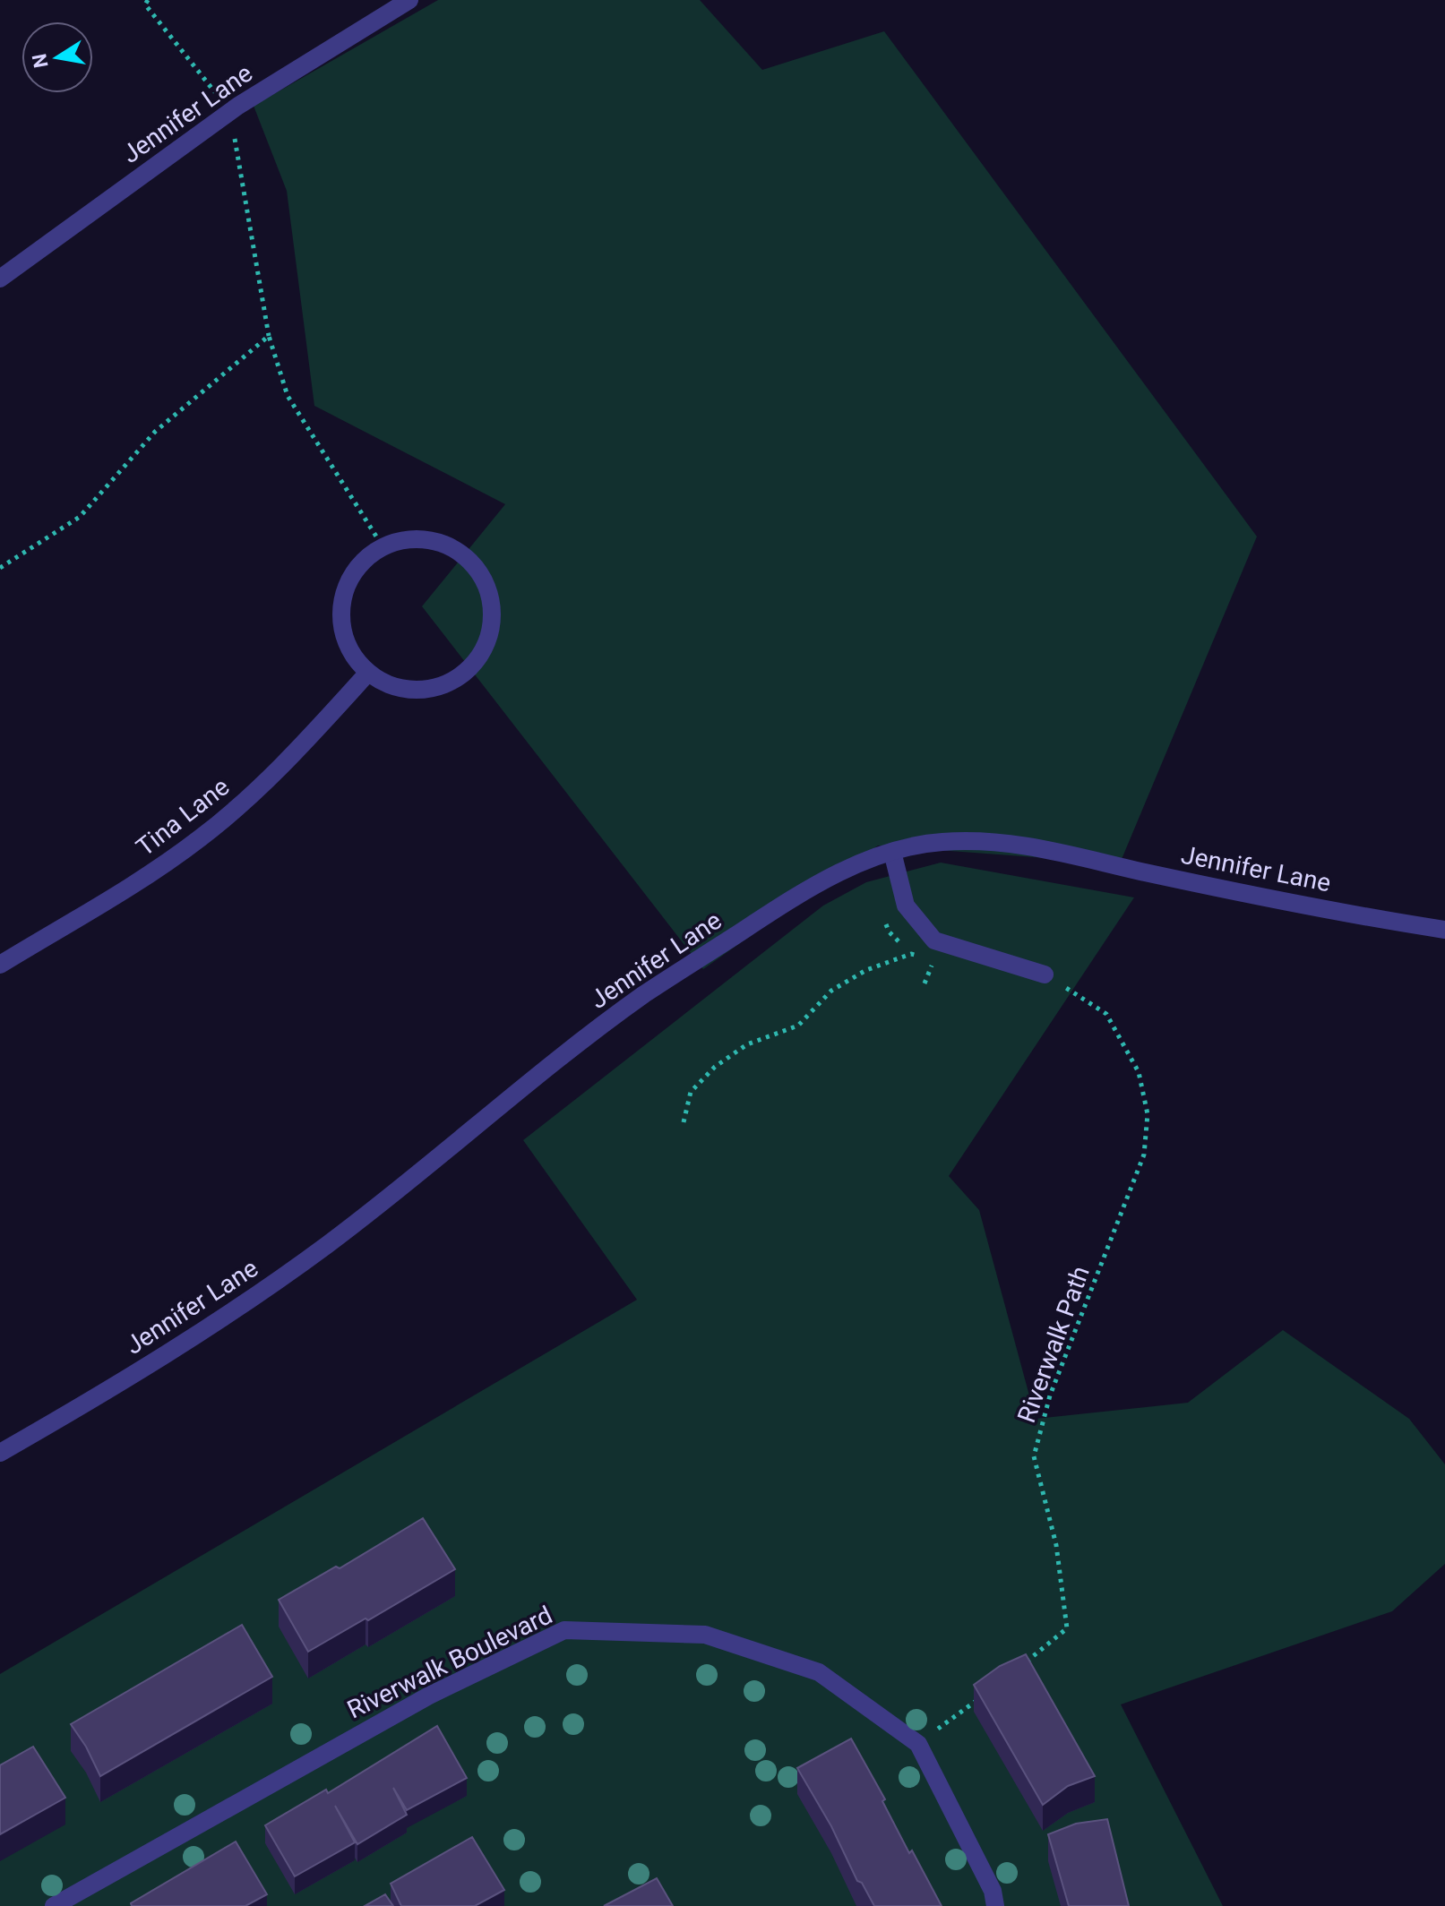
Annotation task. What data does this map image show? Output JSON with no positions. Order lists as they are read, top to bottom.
{
  "streets": {
    "street": ["Jennifer Lane", "Tina Lane", "Riverwalk Boulevard"],
    "path": ["Riverwalk Path"]
  },
  "north": "left"
}
